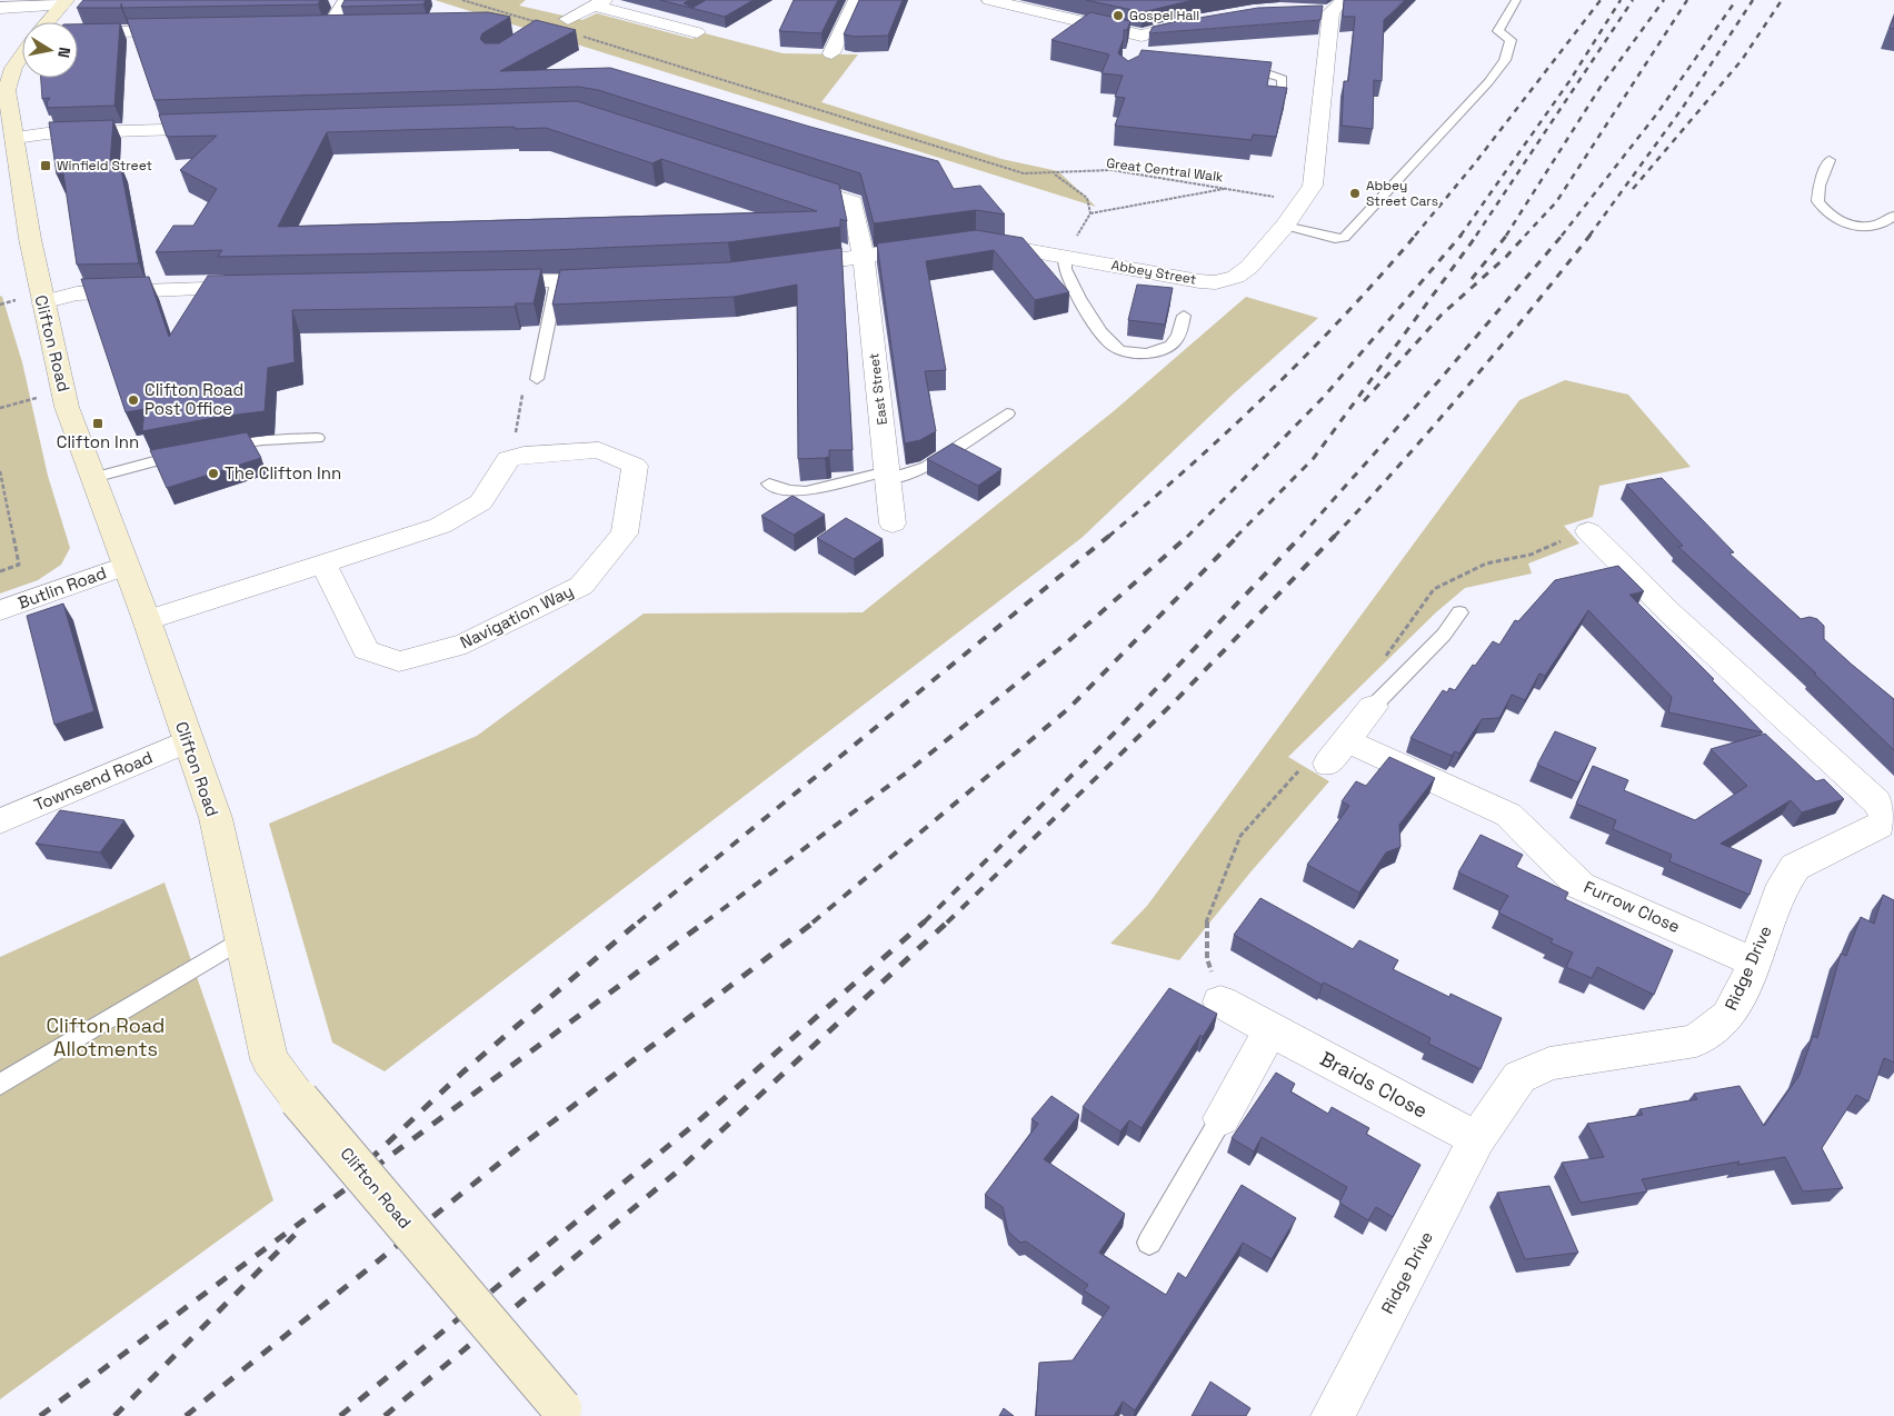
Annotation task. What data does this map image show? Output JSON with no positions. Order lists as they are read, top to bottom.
{
  "streets": {
    "street": [
      "Abbey Street",
      "Clifton Road",
      "East Street",
      "Butlin Road",
      "Navigation Way",
      "Townsend Road",
      "Furrow Close",
      "Ridge Drive",
      "Braids Close"
    ],
    "path": ["Great Central Walk"]
  },
  "crossings": [
    ["Great Central Walk", "Abbey Street"],
    ["Clifton Road", "Butlin Road"],
    ["Clifton Road", "Navigation Way"],
    ["Clifton Road", "Townsend Road"],
    ["Furrow Close", "Ridge Drive"],
    ["Ridge Drive", "Braids Close"]
  ],
  "parks": ["Clifton Road Allotments"],
  "places": {
    "other": [
      "Gospel Hall",
      "Abbey Street Cars",
      "Clifton Road Post Office",
      "The Clifton Inn"
    ],
    "transit": ["Winfield Street", "Clifton Inn"]
  },
  "north": "right"
}
